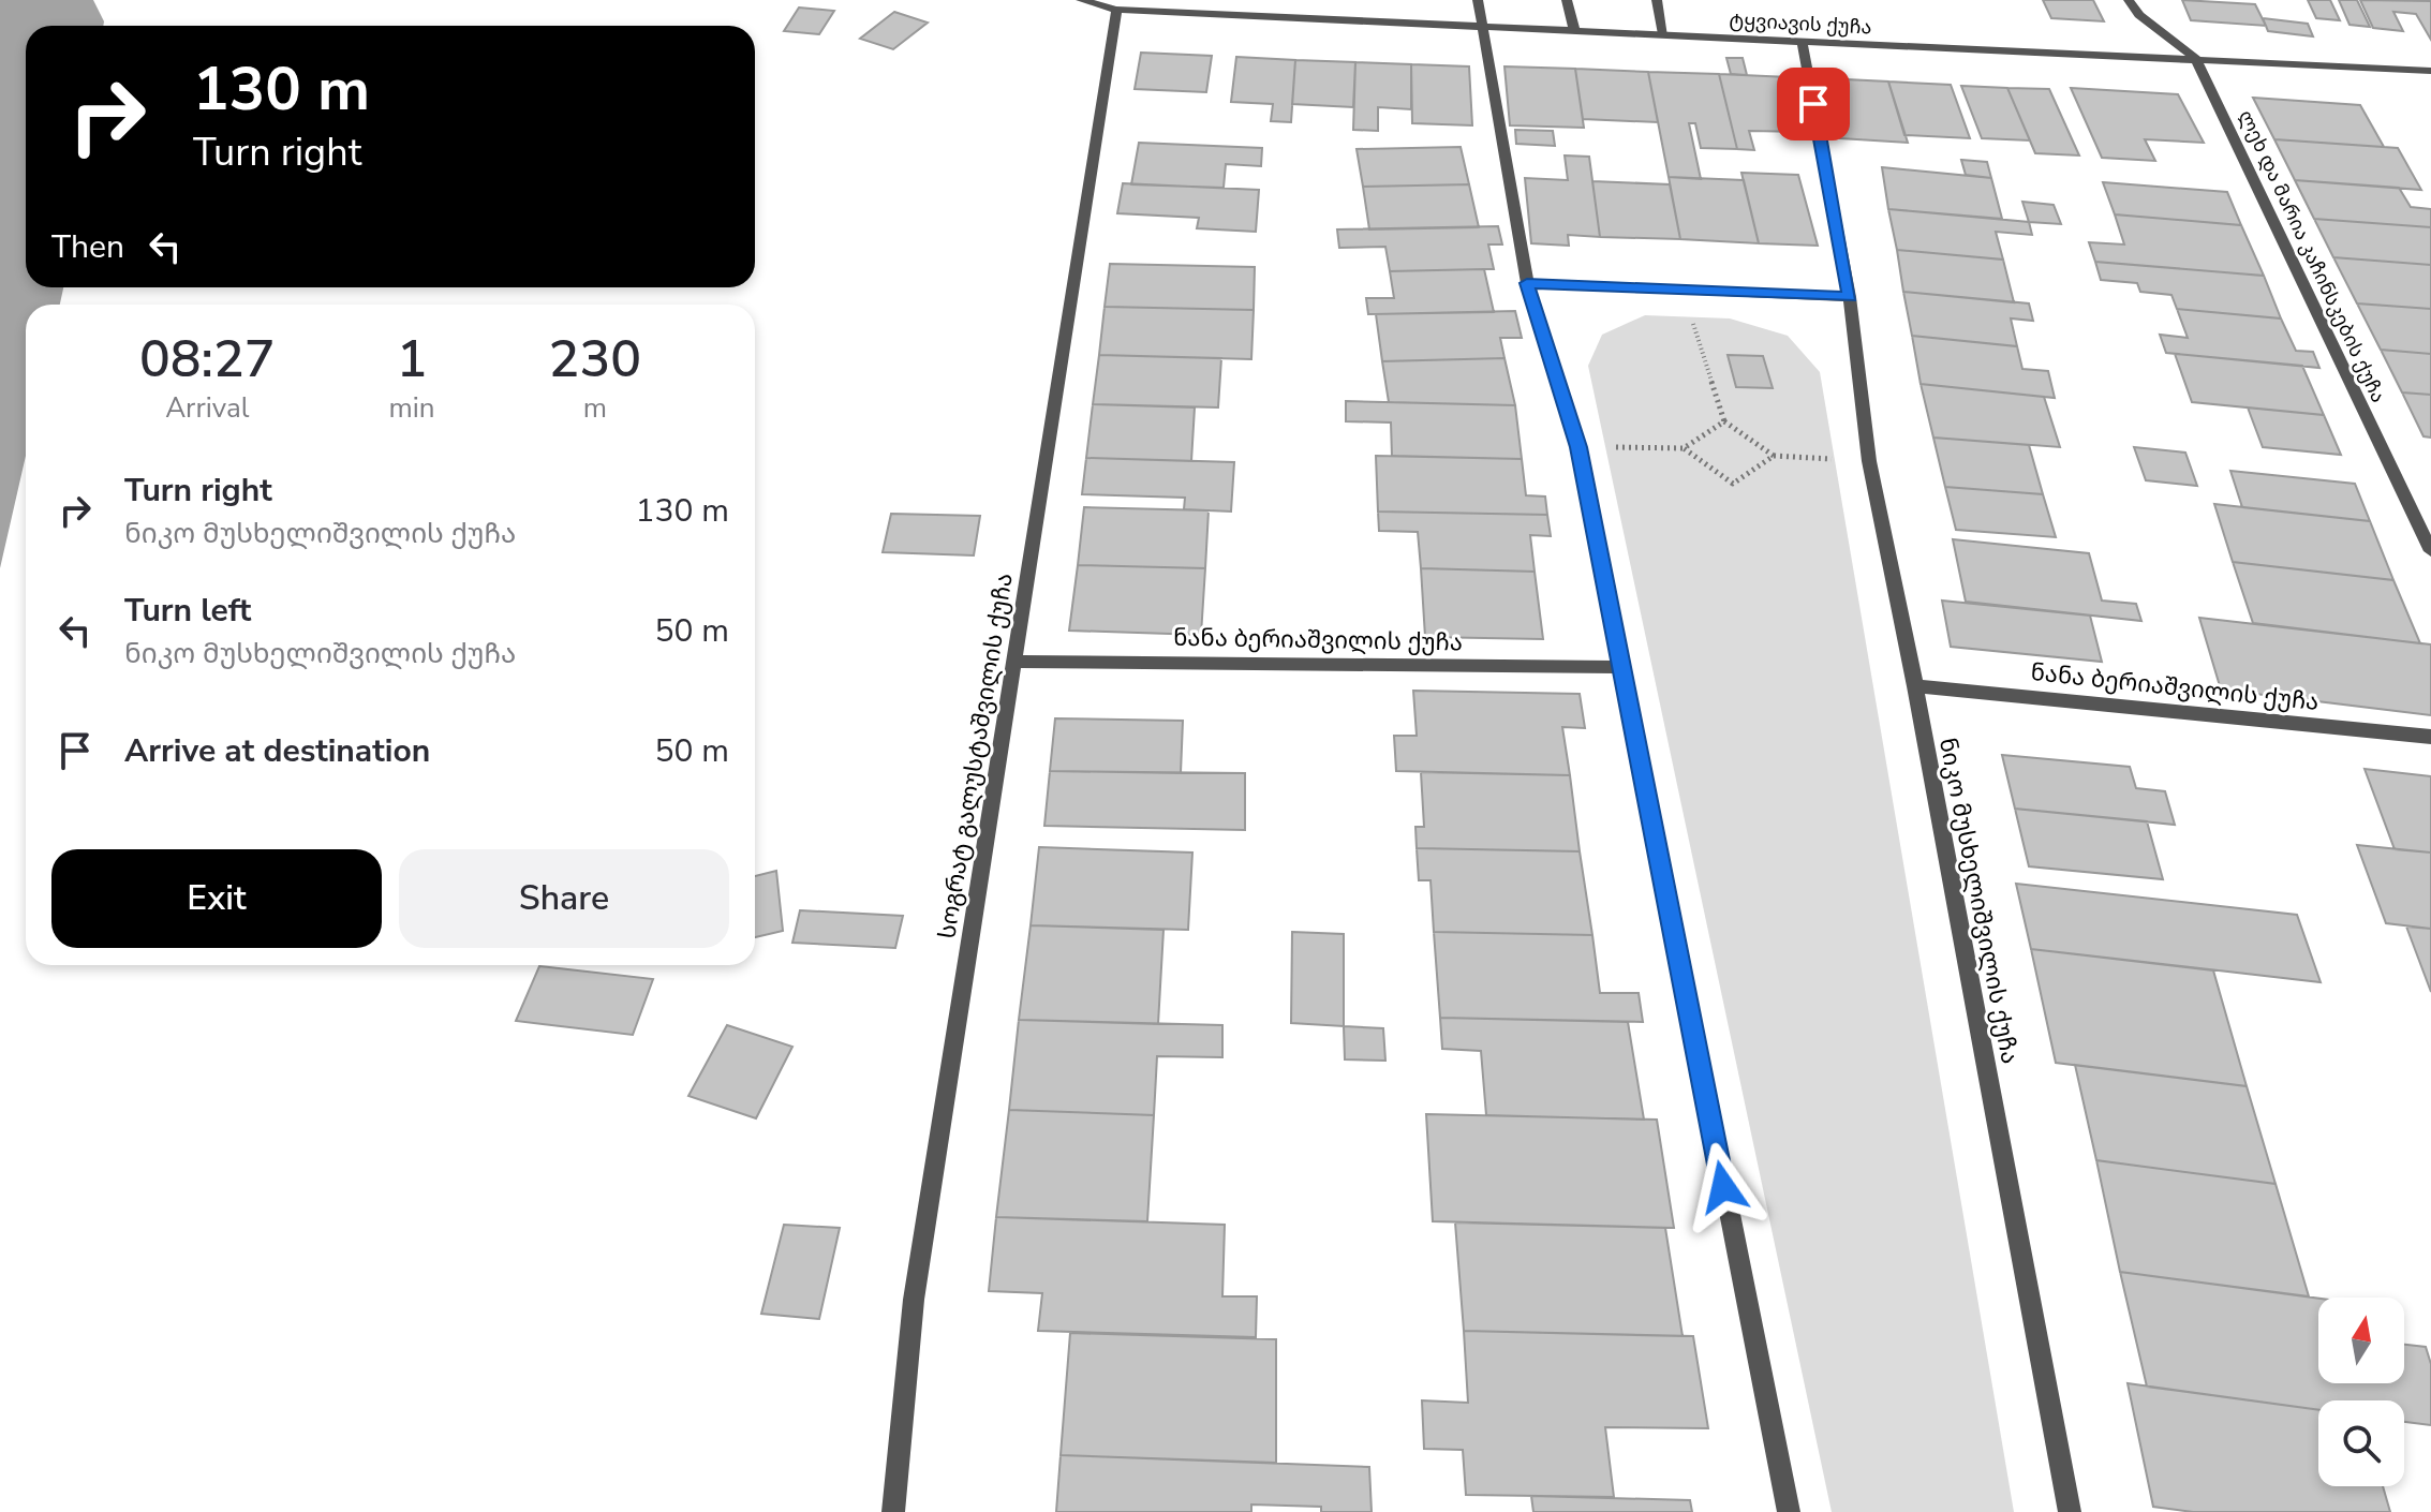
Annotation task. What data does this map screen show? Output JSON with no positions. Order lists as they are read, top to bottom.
{
  "streets": {
    "street": [
      "ტყვიავის ქუჩა",
      "ლეხ და მარია კაჩინსკების ქუჩა",
      "ნანა ბერიაშვილის ქუჩა",
      "სოგრატ გალუსტაშვილის ქუჩა",
      "ნიკო მუსხელიშვილის ქუჩა"
    ]
  },
  "crossings": [
    ["ტყვიავის ქუჩა", "ლეხ და მარია კაჩინსკების ქუჩა"],
    ["ტყვიავის ქუჩა", "სოგრატ გალუსტაშვილის ქუჩა"],
    ["ტყვიავის ქუჩა", "ნიკო მუსხელიშვილის ქუჩა"],
    ["ნანა ბერიაშვილის ქუჩა", "სოგრატ გალუსტაშვილის ქუჩა"],
    ["ნანა ბერიაშვილის ქუჩა", "ნიკო მუსხელიშვილის ქუჩა"]
  ],
  "north": "top",
  "page": {
    "turn": ["130 m", "Turn right"],
    "then": "Then",
    "eta": [
      "08:27",
      "Arrival",
      "1",
      "min",
      "230",
      "m"
    ],
    "list": [
      {
        "name": "Turn right",
        "note": "ნიკო მუსხელიშვილის ქუჩა",
        "value": "130 m"
      },
      {
        "name": "Turn left",
        "note": "ნიკო მუსხელიშვილის ქუჩა",
        "value": "50 m"
      },
      {
        "name": "Arrive at destination",
        "value": "50 m"
      }
    ],
    "buttons": ["Exit", "Share"]
  }
}
